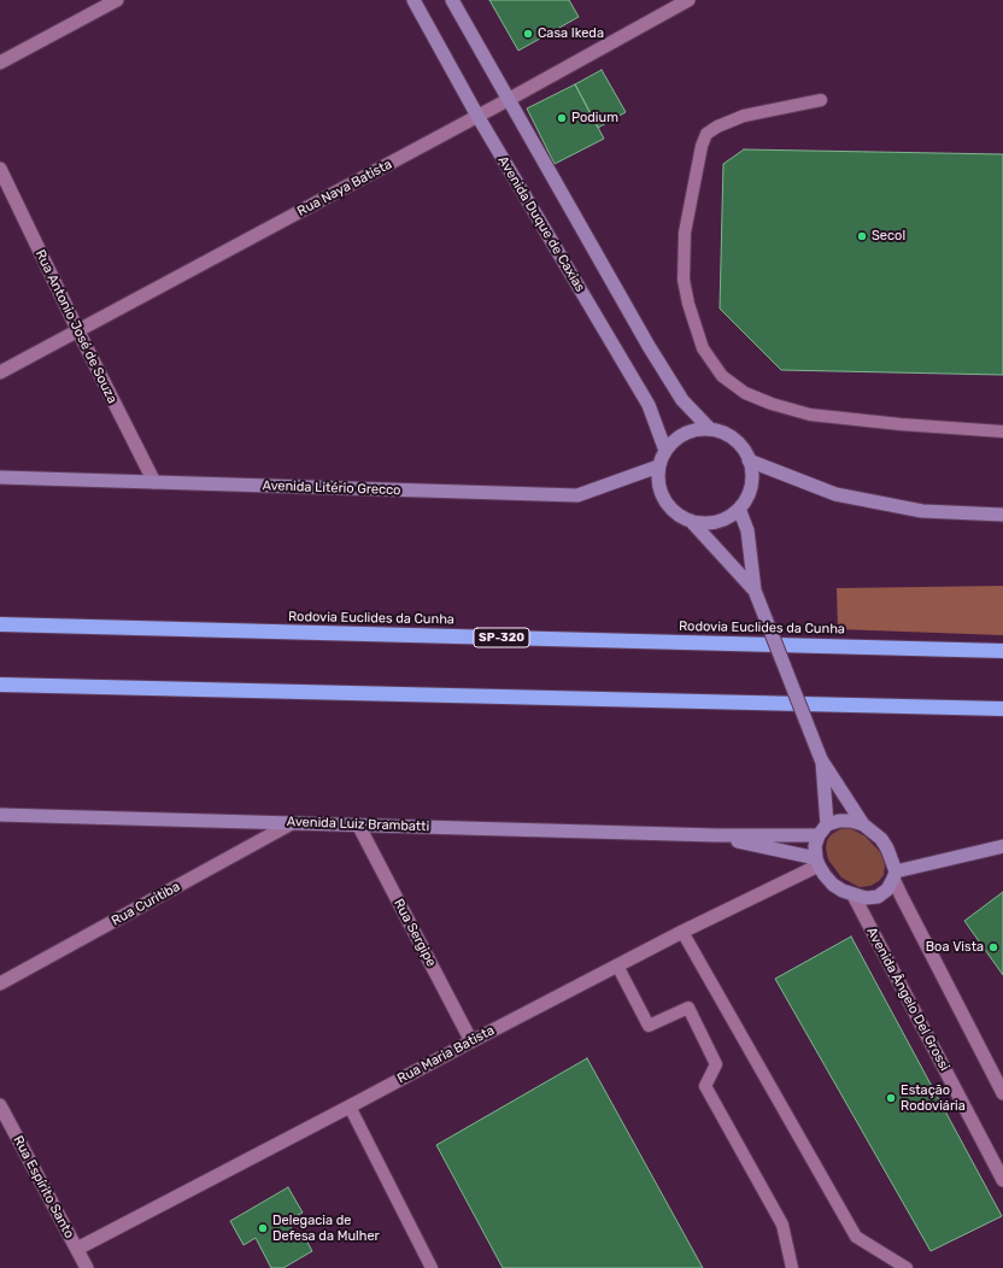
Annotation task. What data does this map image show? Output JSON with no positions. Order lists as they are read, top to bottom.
{
  "streets": {
    "highway": ["Rodovia Euclides da Cunha", "SP-320"],
    "main road": ["Avenida Duque de Caxias", "Avenida Litério Grecco", "Avenida Luiz Brambatti"],
    "street": [
      "Rua Naya Batista",
      "Rua Antonio José de Souza",
      "Rua Curitiba",
      "Rua Sergipe",
      "Avenida Ângelo Del Grossi",
      "Rua Maria Batista",
      "Rua Espírito Santo"
    ]
  },
  "crossings": [
    ["Rua Naya Batista", "Avenida Duque de Caxias"],
    ["Rua Naya Batista", "Rua Antonio José de Souza"],
    ["Avenida Duque de Caxias", "Avenida Litério Grecco"],
    ["Rua Antonio José de Souza", "Avenida Litério Grecco"],
    ["Avenida Luiz Brambatti", "Rua Curitiba"],
    ["Avenida Luiz Brambatti", "Rua Sergipe"],
    ["Rua Sergipe", "Rua Maria Batista"],
    ["Avenida Ângelo Del Grossi", "Rua Maria Batista"],
    ["Rua Maria Batista", "Rua Espírito Santo"]
  ],
  "places": [
    "Casa Ikeda",
    "Podium",
    "Secol",
    "Boa Vista",
    "Estação Rodoviária",
    "Delegacia de Defesa da Mulher"
  ]
}
